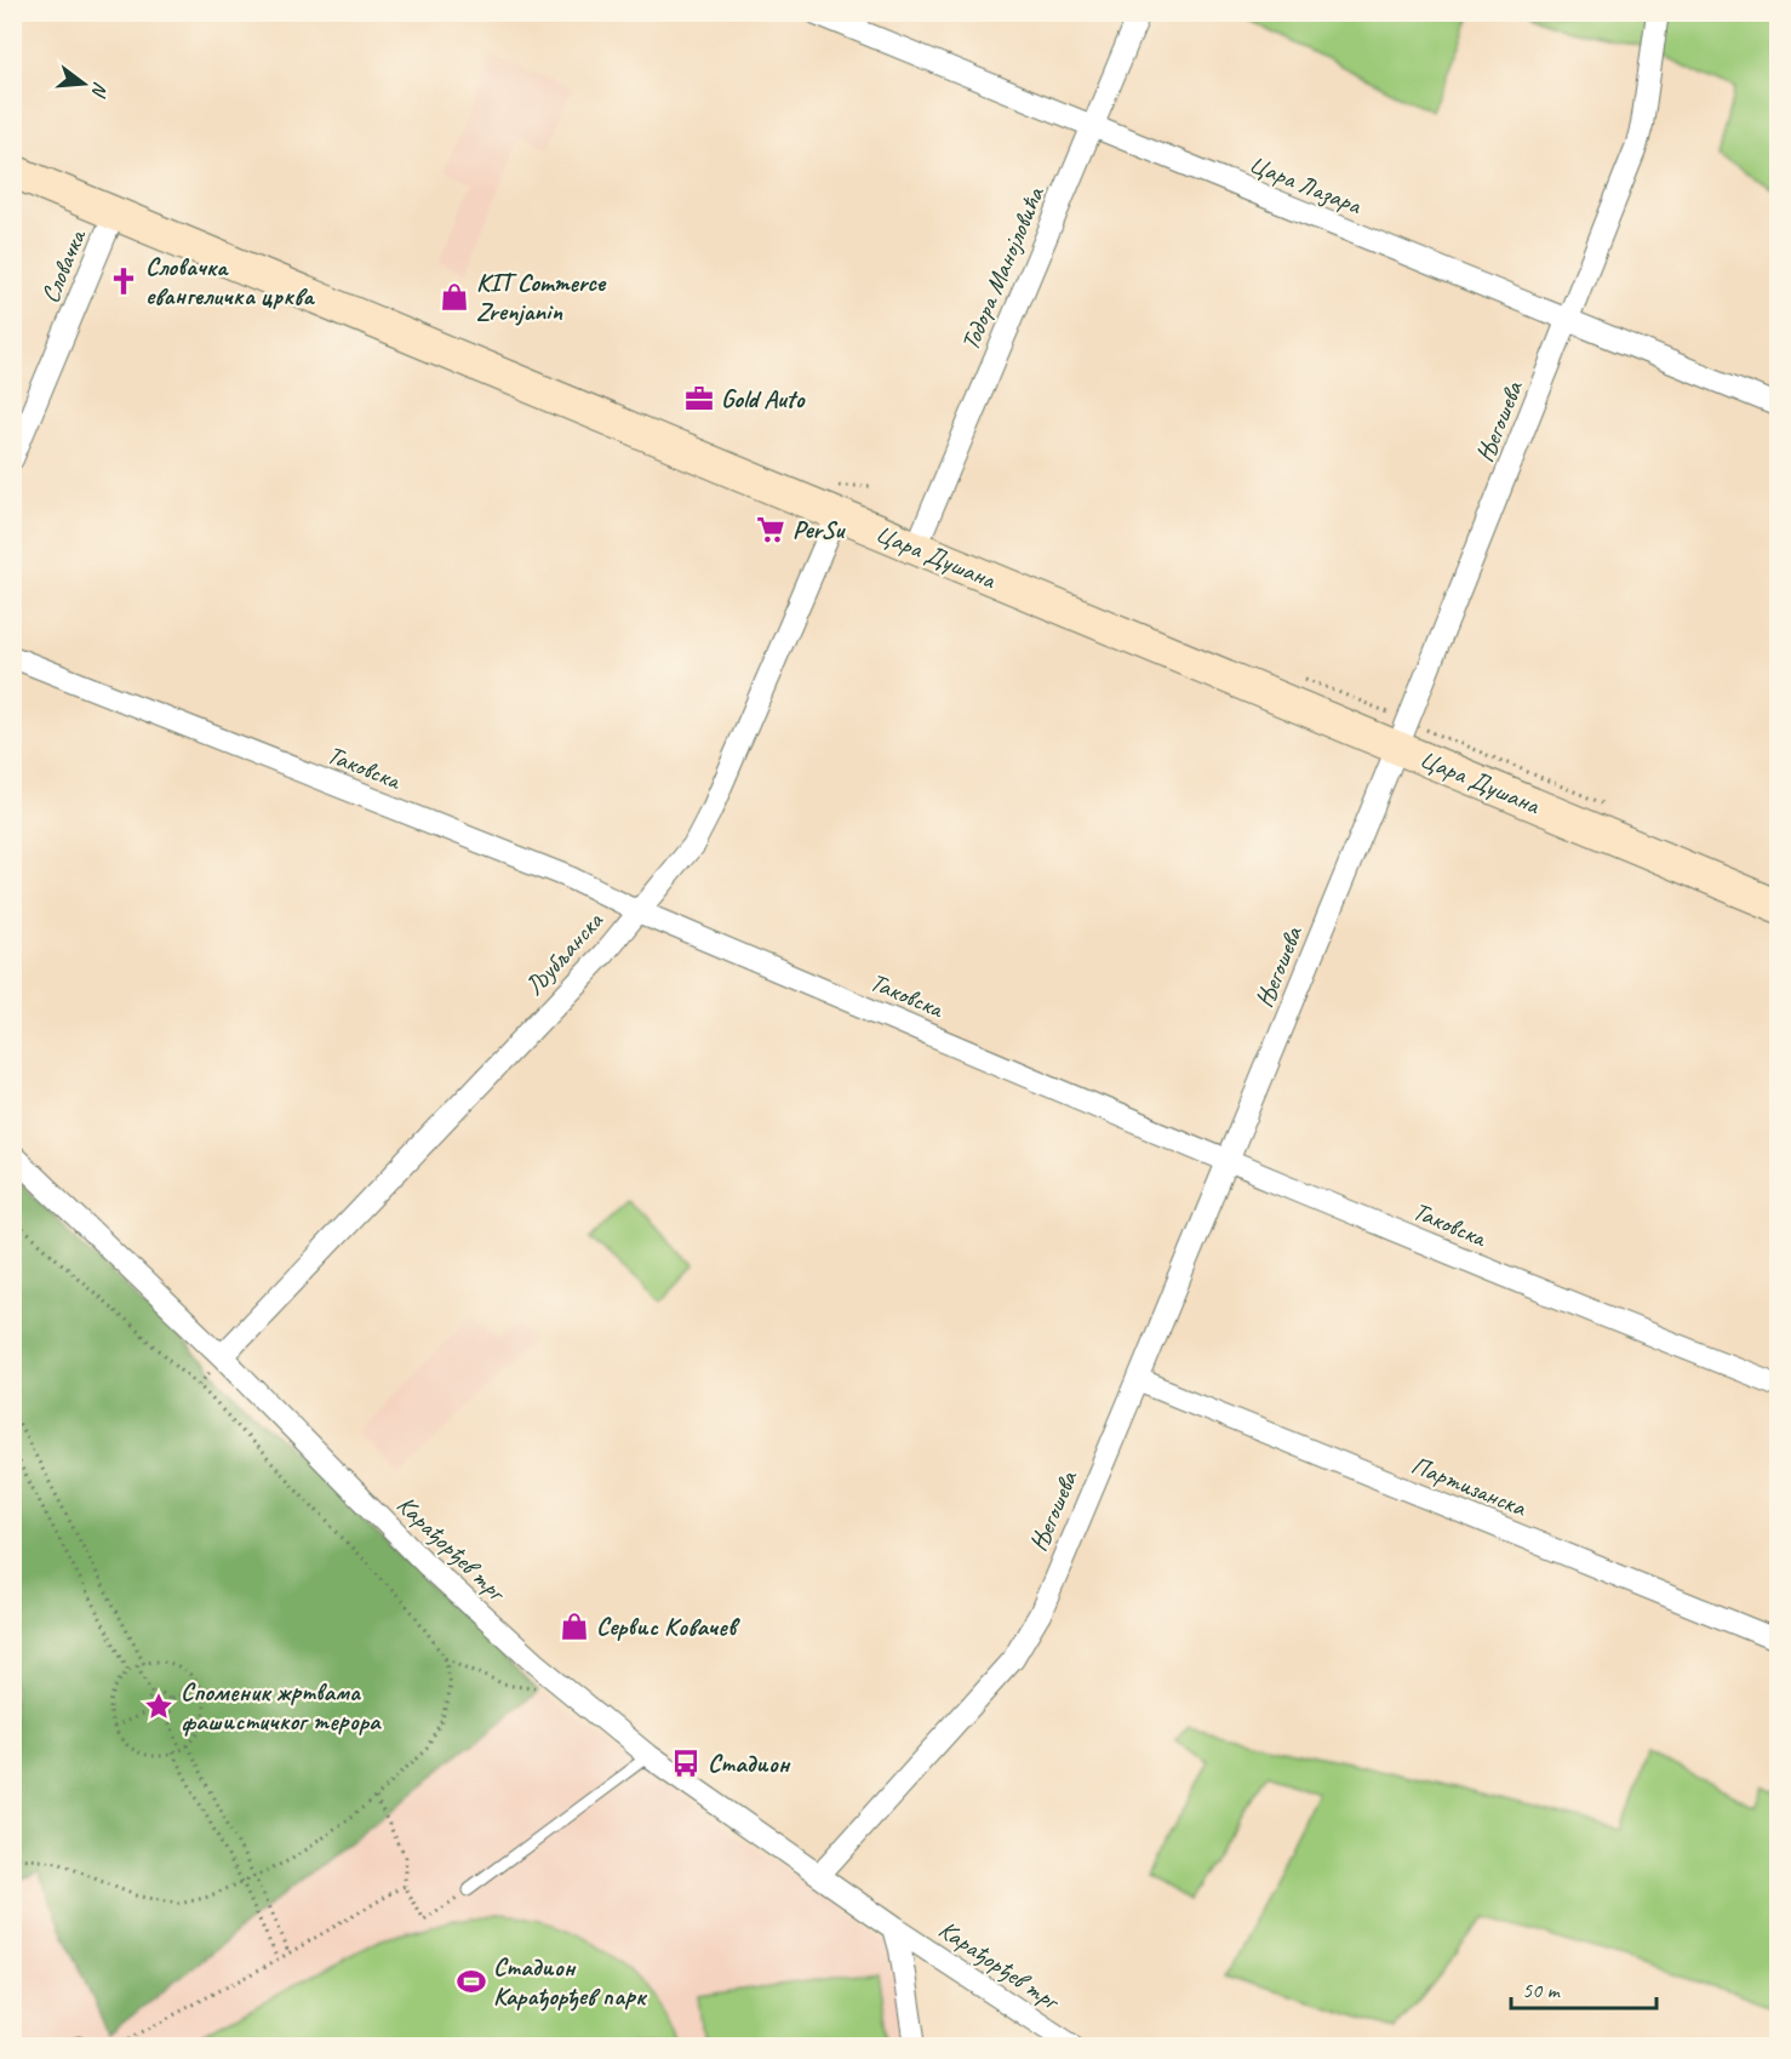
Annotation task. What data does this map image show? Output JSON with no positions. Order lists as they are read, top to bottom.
{
  "streets": {
    "street": [
      "Цара Лазара",
      "Словачка",
      "Тодора Манојловића",
      "Његошева",
      "Цара Душана",
      "Таковска",
      "Љубљанска",
      "Партизанска",
      "Карађорђев трг"
    ]
  },
  "crossings": [
    ["Цара Лазара", "Тодора Манојловића"],
    ["Цара Лазара", "Његошева"],
    ["Словачка", "Цара Душана"],
    ["Тодора Манојловића", "Цара Душана"],
    ["Његошева", "Цара Душана"],
    ["Његошева", "Таковска"],
    ["Његошева", "Партизанска"],
    ["Његошева", "Карађорђев трг"],
    ["Цара Душана", "Љубљанска"],
    ["Таковска", "Љубљанска"],
    ["Љубљанска", "Карађорђев трг"]
  ],
  "places": {
    "church": ["Словачка евангеличка црква"],
    "shop": ["KIT Commerce Zrenjanin", "Сервис Ковачев"],
    "office": ["Gold Auto"],
    "supermarket": ["PerSu"],
    "place": ["Споменик жртвама фашистичког терора"],
    "bus stop": ["Стадион"],
    "sports": ["Стадион Карађорђев парк"]
  },
  "scale_bar": "50 m",
  "north": "right"
}
